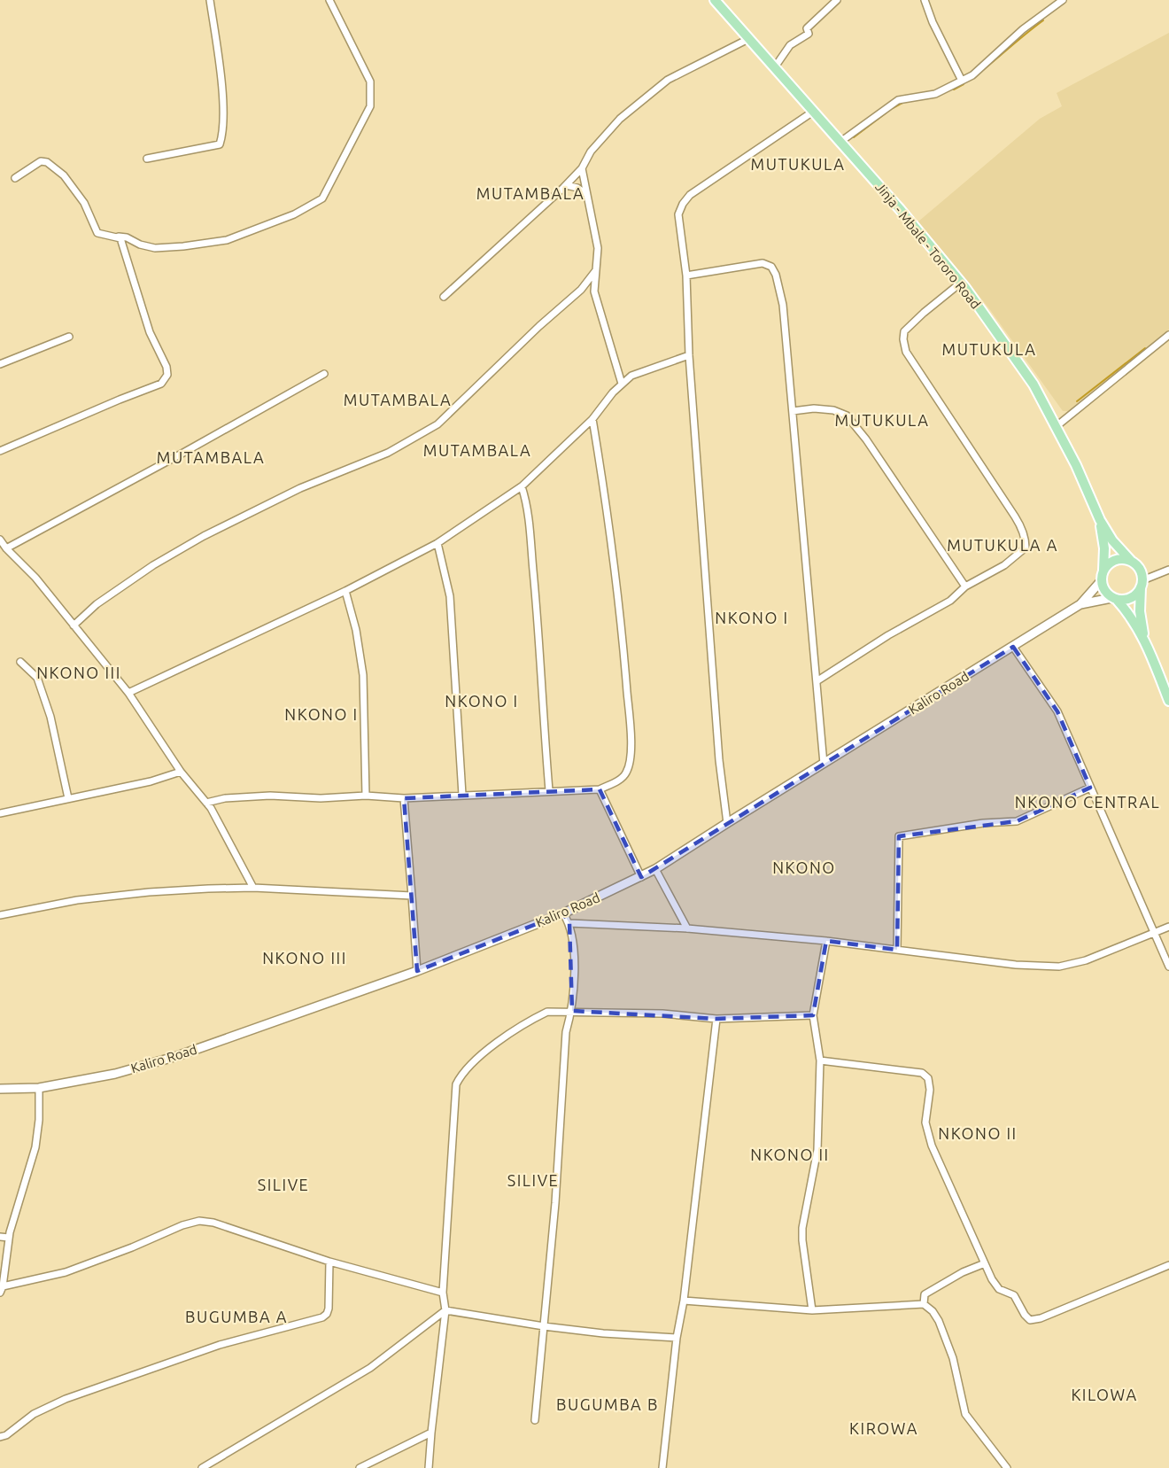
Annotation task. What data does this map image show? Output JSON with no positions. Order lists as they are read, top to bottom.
{
  "streets": {
    "main road": ["Jinja - Mbale - Tororo Road", "Kaliro Road"]
  },
  "crossings": [
    ["Jinja - Mbale - Tororo Road", "Kaliro Road"]
  ],
  "districts": [
    "MUTUKULA",
    "MUTAMBALA",
    "MUTUKULA",
    "MUTAMBALA",
    "MUTUKULA",
    "MUTAMBALA",
    "MUTAMBALA",
    "MUTUKULA A",
    "NKONO I",
    "NKONO III",
    "NKONO I",
    "NKONO I",
    "NKONO CENTRAL",
    "NKONO",
    "NKONO III",
    "NKONO II",
    "NKONO II",
    "SILIVE",
    "SILIVE",
    "BUGUMBA A",
    "KILOWA",
    "BUGUMBA B",
    "KIROWA"
  ]
}
